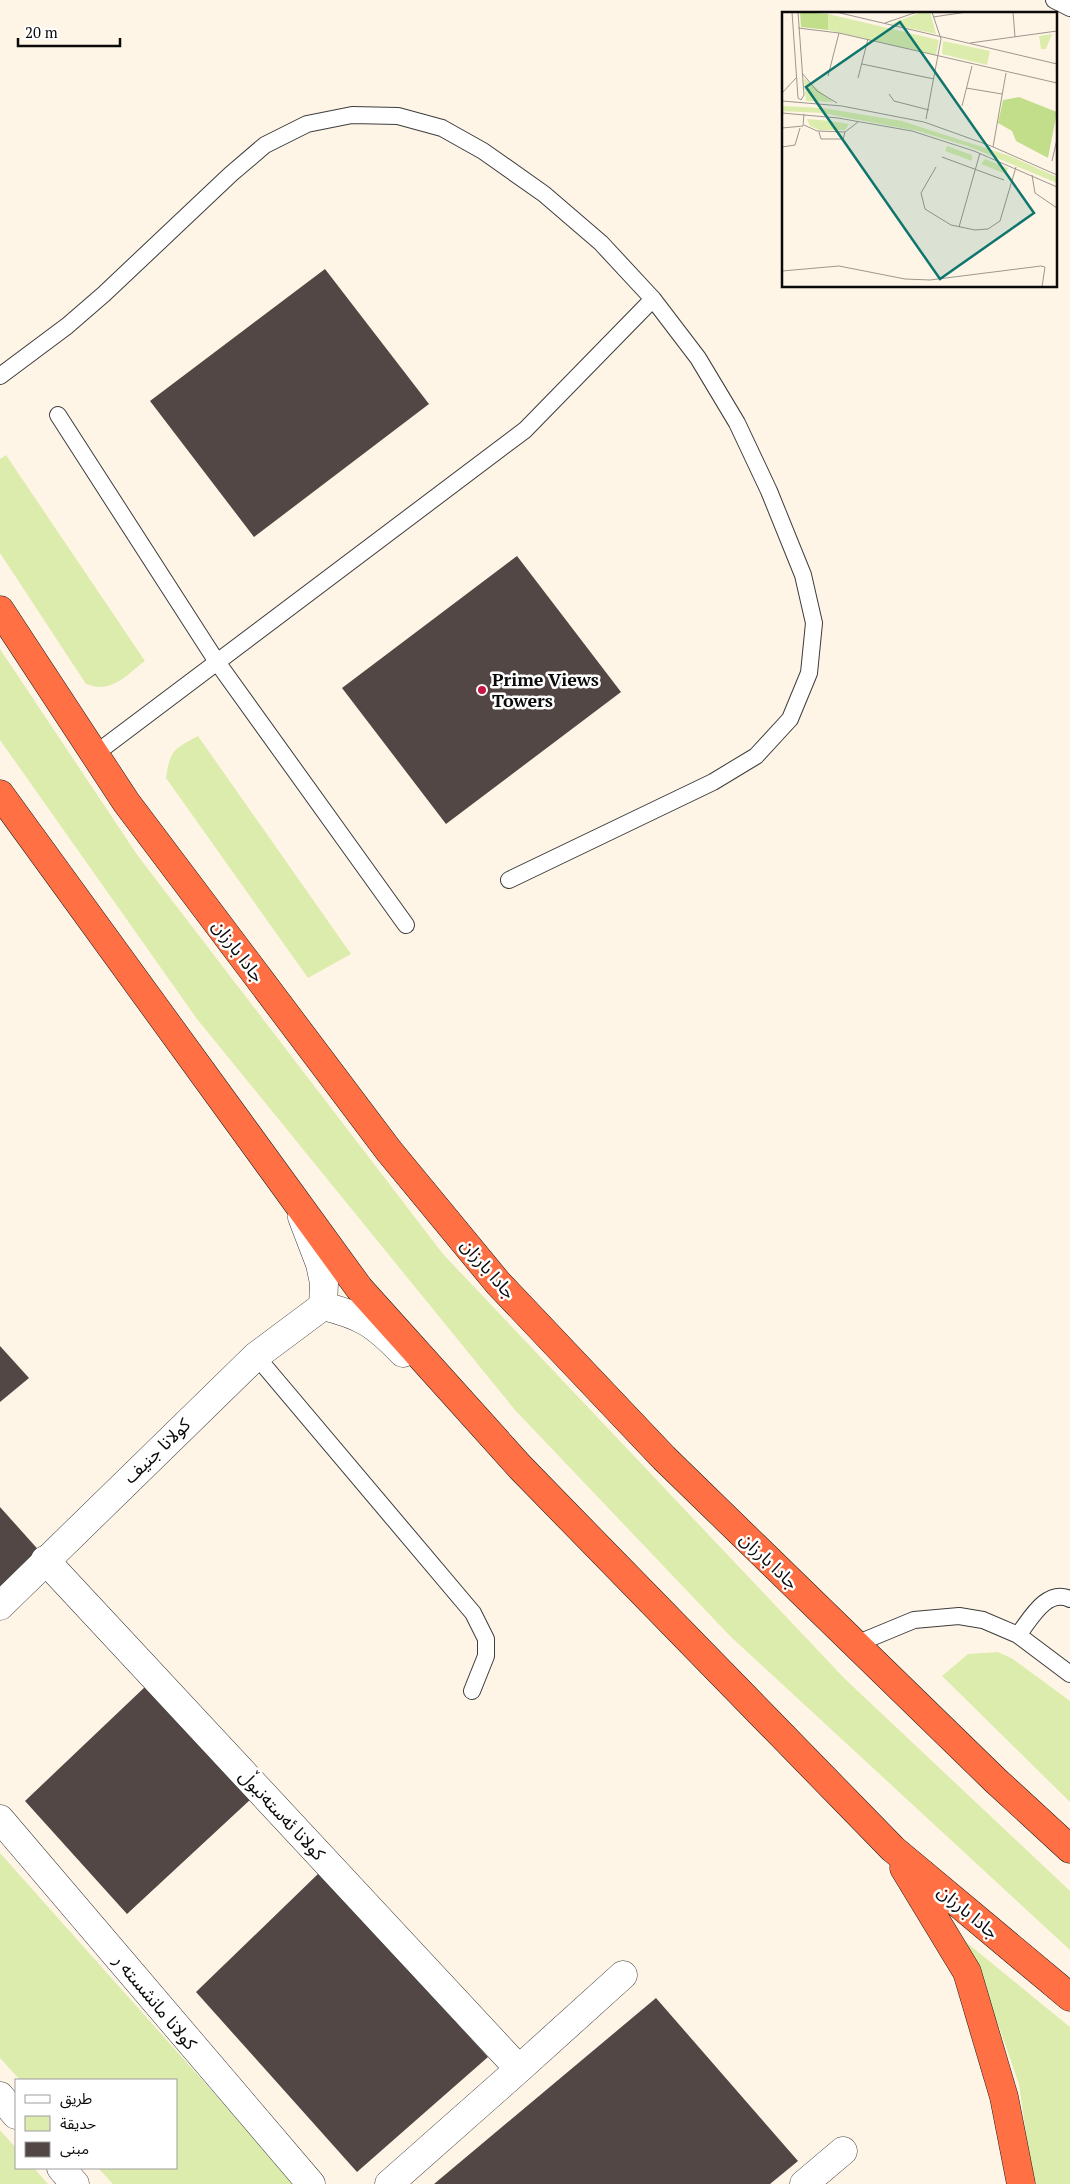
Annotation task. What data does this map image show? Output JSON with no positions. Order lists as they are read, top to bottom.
{
  "streets": {
    "highway": ["جادا بارزان"],
    "street": ["كولانا جنيف", "كولانا ئەستەنبوڵ", "كولانا مانشسته ر"]
  },
  "crossings": [
    ["كولانا جنيف", "كولانا ئەستەنبوڵ"]
  ],
  "places": ["Prime Views Towers"],
  "legend": ["طريق", "حديقة", "مبنى"],
  "scale_bar": "20 m"
}
